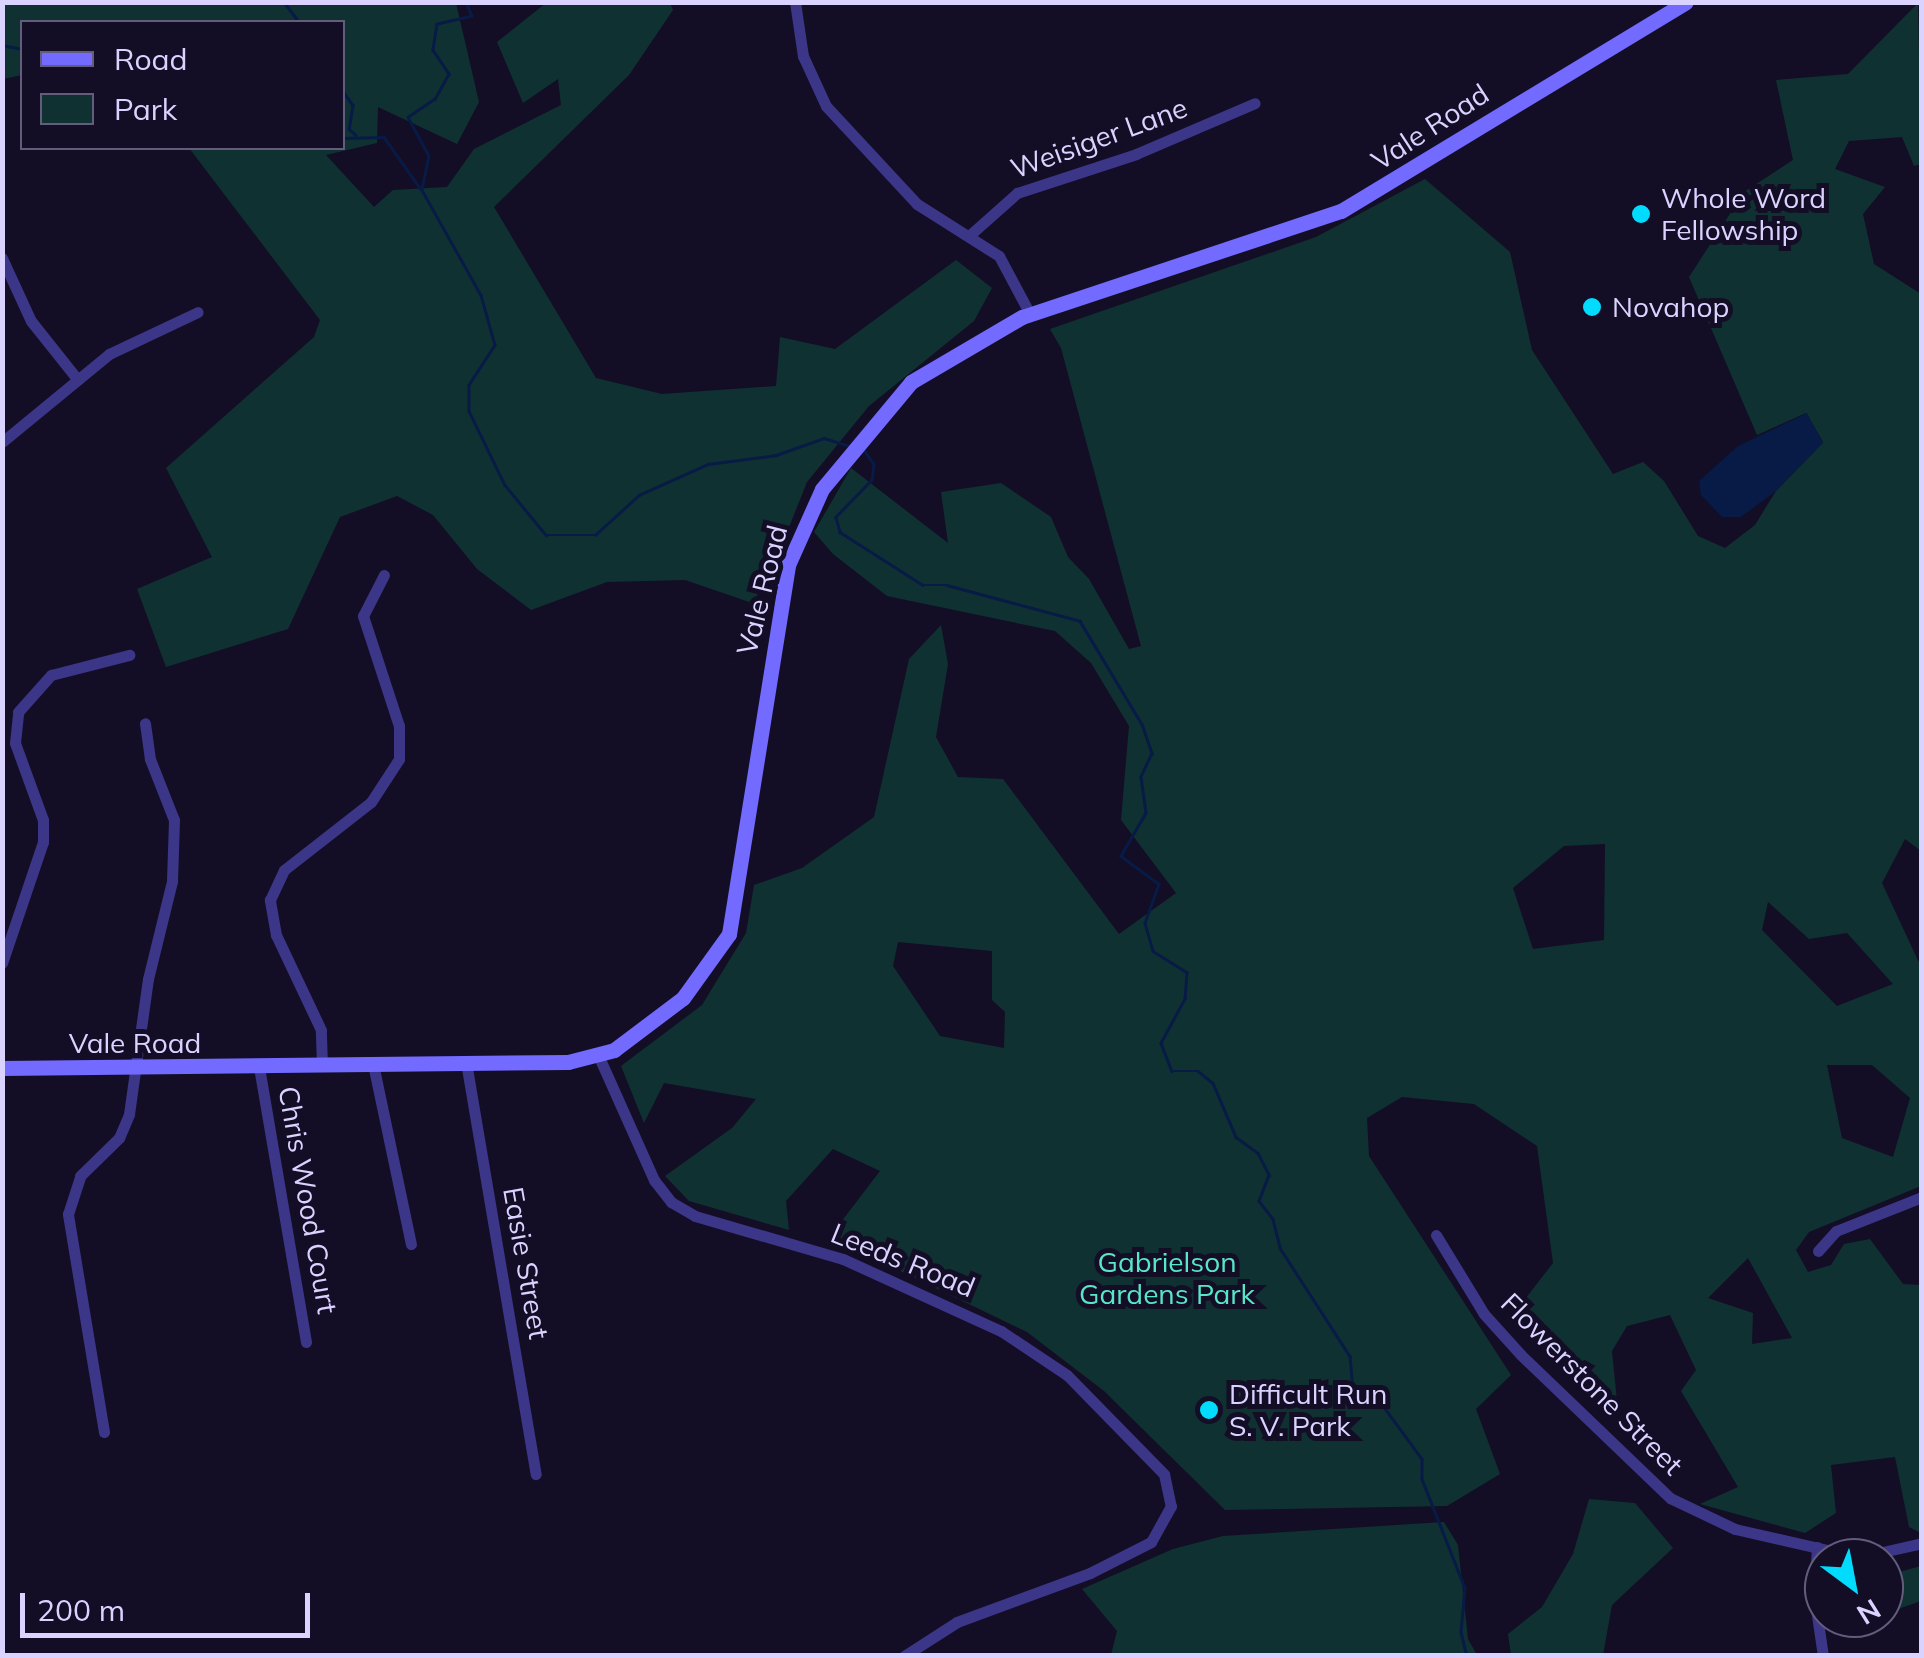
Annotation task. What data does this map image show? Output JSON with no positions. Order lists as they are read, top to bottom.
{
  "streets": {
    "main road": ["Vale Road"],
    "street": [
      "Weisiger Lane",
      "Chris Wood Court",
      "Leeds Road",
      "Easie Street",
      "Flowerstone Street"
    ]
  },
  "crossings": [
    ["Vale Road", "Chris Wood Court"],
    ["Vale Road", "Leeds Road"],
    ["Vale Road", "Easie Street"]
  ],
  "parks": ["Gabrielson Gardens Park"],
  "places": ["Whole Word Fellowship", "Novahop", "Difficult Run S. V. Park"],
  "legend": ["Road", "Park"],
  "scale_bar": "200 m",
  "north": "bottom right"
}
